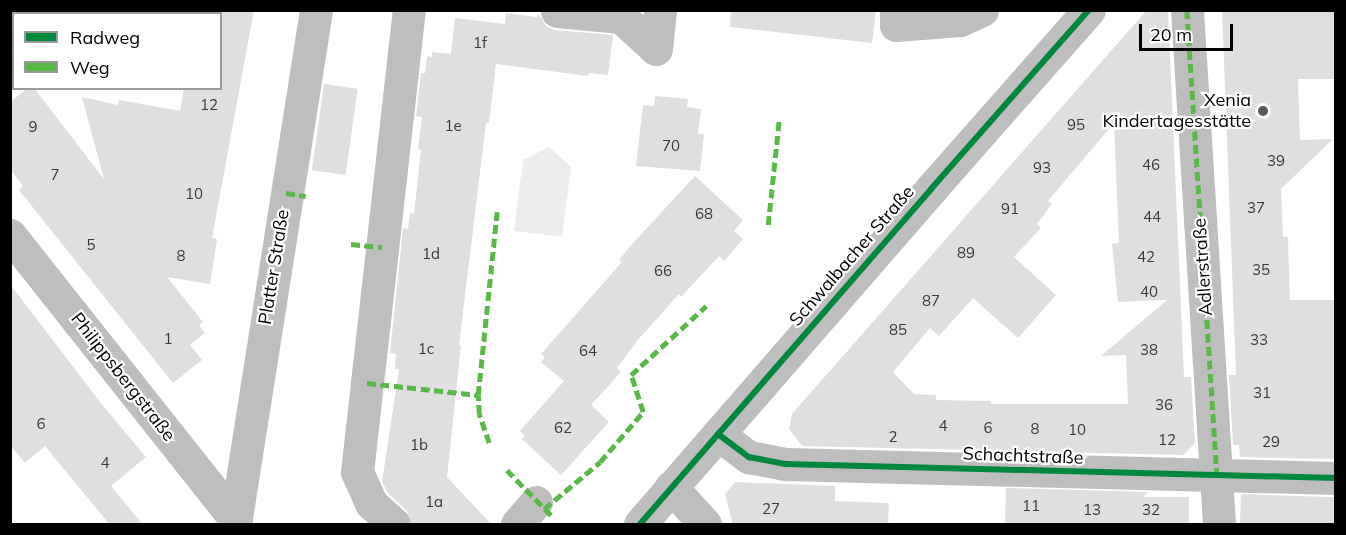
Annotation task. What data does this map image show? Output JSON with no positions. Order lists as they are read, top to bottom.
{
  "streets": {
    "street": [
      "Schwalbacher Straße",
      "Platter Straße",
      "Adlerstraße",
      "Philippsbergstraße",
      "Schachtstraße"
    ]
  },
  "crossings": [
    ["Schwalbacher Straße", "Schachtstraße"],
    ["Platter Straße", "Philippsbergstraße"],
    ["Adlerstraße", "Schachtstraße"]
  ],
  "places": ["Xenia Kindertagesstätte"],
  "house_numbers": [
    "1f",
    "12",
    "95",
    "1e",
    "9",
    "70",
    "39",
    "46",
    "93",
    "7",
    "10",
    "37",
    "91",
    "68",
    "44",
    "5",
    "89",
    "1d",
    "8",
    "42",
    "35",
    "66",
    "40",
    "87",
    "85",
    "1",
    "33",
    "1c",
    "38",
    "64",
    "31",
    "36",
    "6",
    "4",
    "62",
    "6",
    "8",
    "10",
    "2",
    "12",
    "29",
    "1b",
    "4",
    "1a",
    "11",
    "27",
    "13",
    "32"
  ],
  "legend": ["Radweg", "Weg"],
  "scale_bar": "20 m"
}
